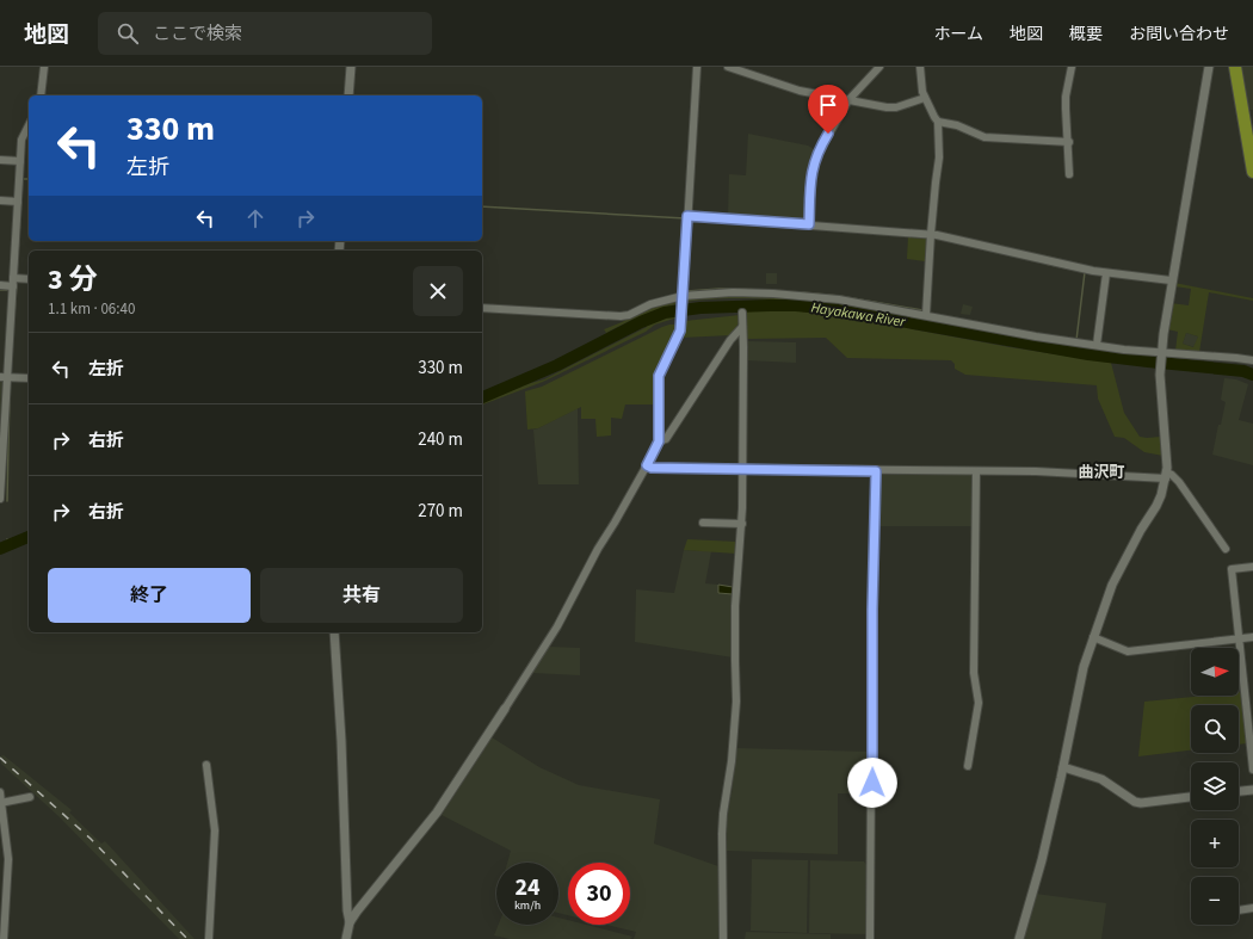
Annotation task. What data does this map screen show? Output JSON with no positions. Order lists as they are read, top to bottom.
{
  "districts": ["曲沢町"],
  "water": ["Hayakawa River"],
  "north": "right",
  "page": {
    "header": "地図",
    "search": "ここで検索",
    "nav": [
      "ホーム",
      "地図",
      "概要",
      "お問い合わせ"
    ],
    "turn": ["330 m", "左折"],
    "heading": ["3 分", "1.1 km · 06:40"],
    "list": [
      {
        "name": "左折",
        "value": "330 m"
      },
      {
        "name": "右折",
        "value": "240 m"
      },
      {
        "name": "右折",
        "value": "270 m"
      }
    ],
    "buttons": ["終了", "共有"],
    "map_buttons": ["+", "−"],
    "speed": "24 km/h",
    "limit": "30"
  }
}
